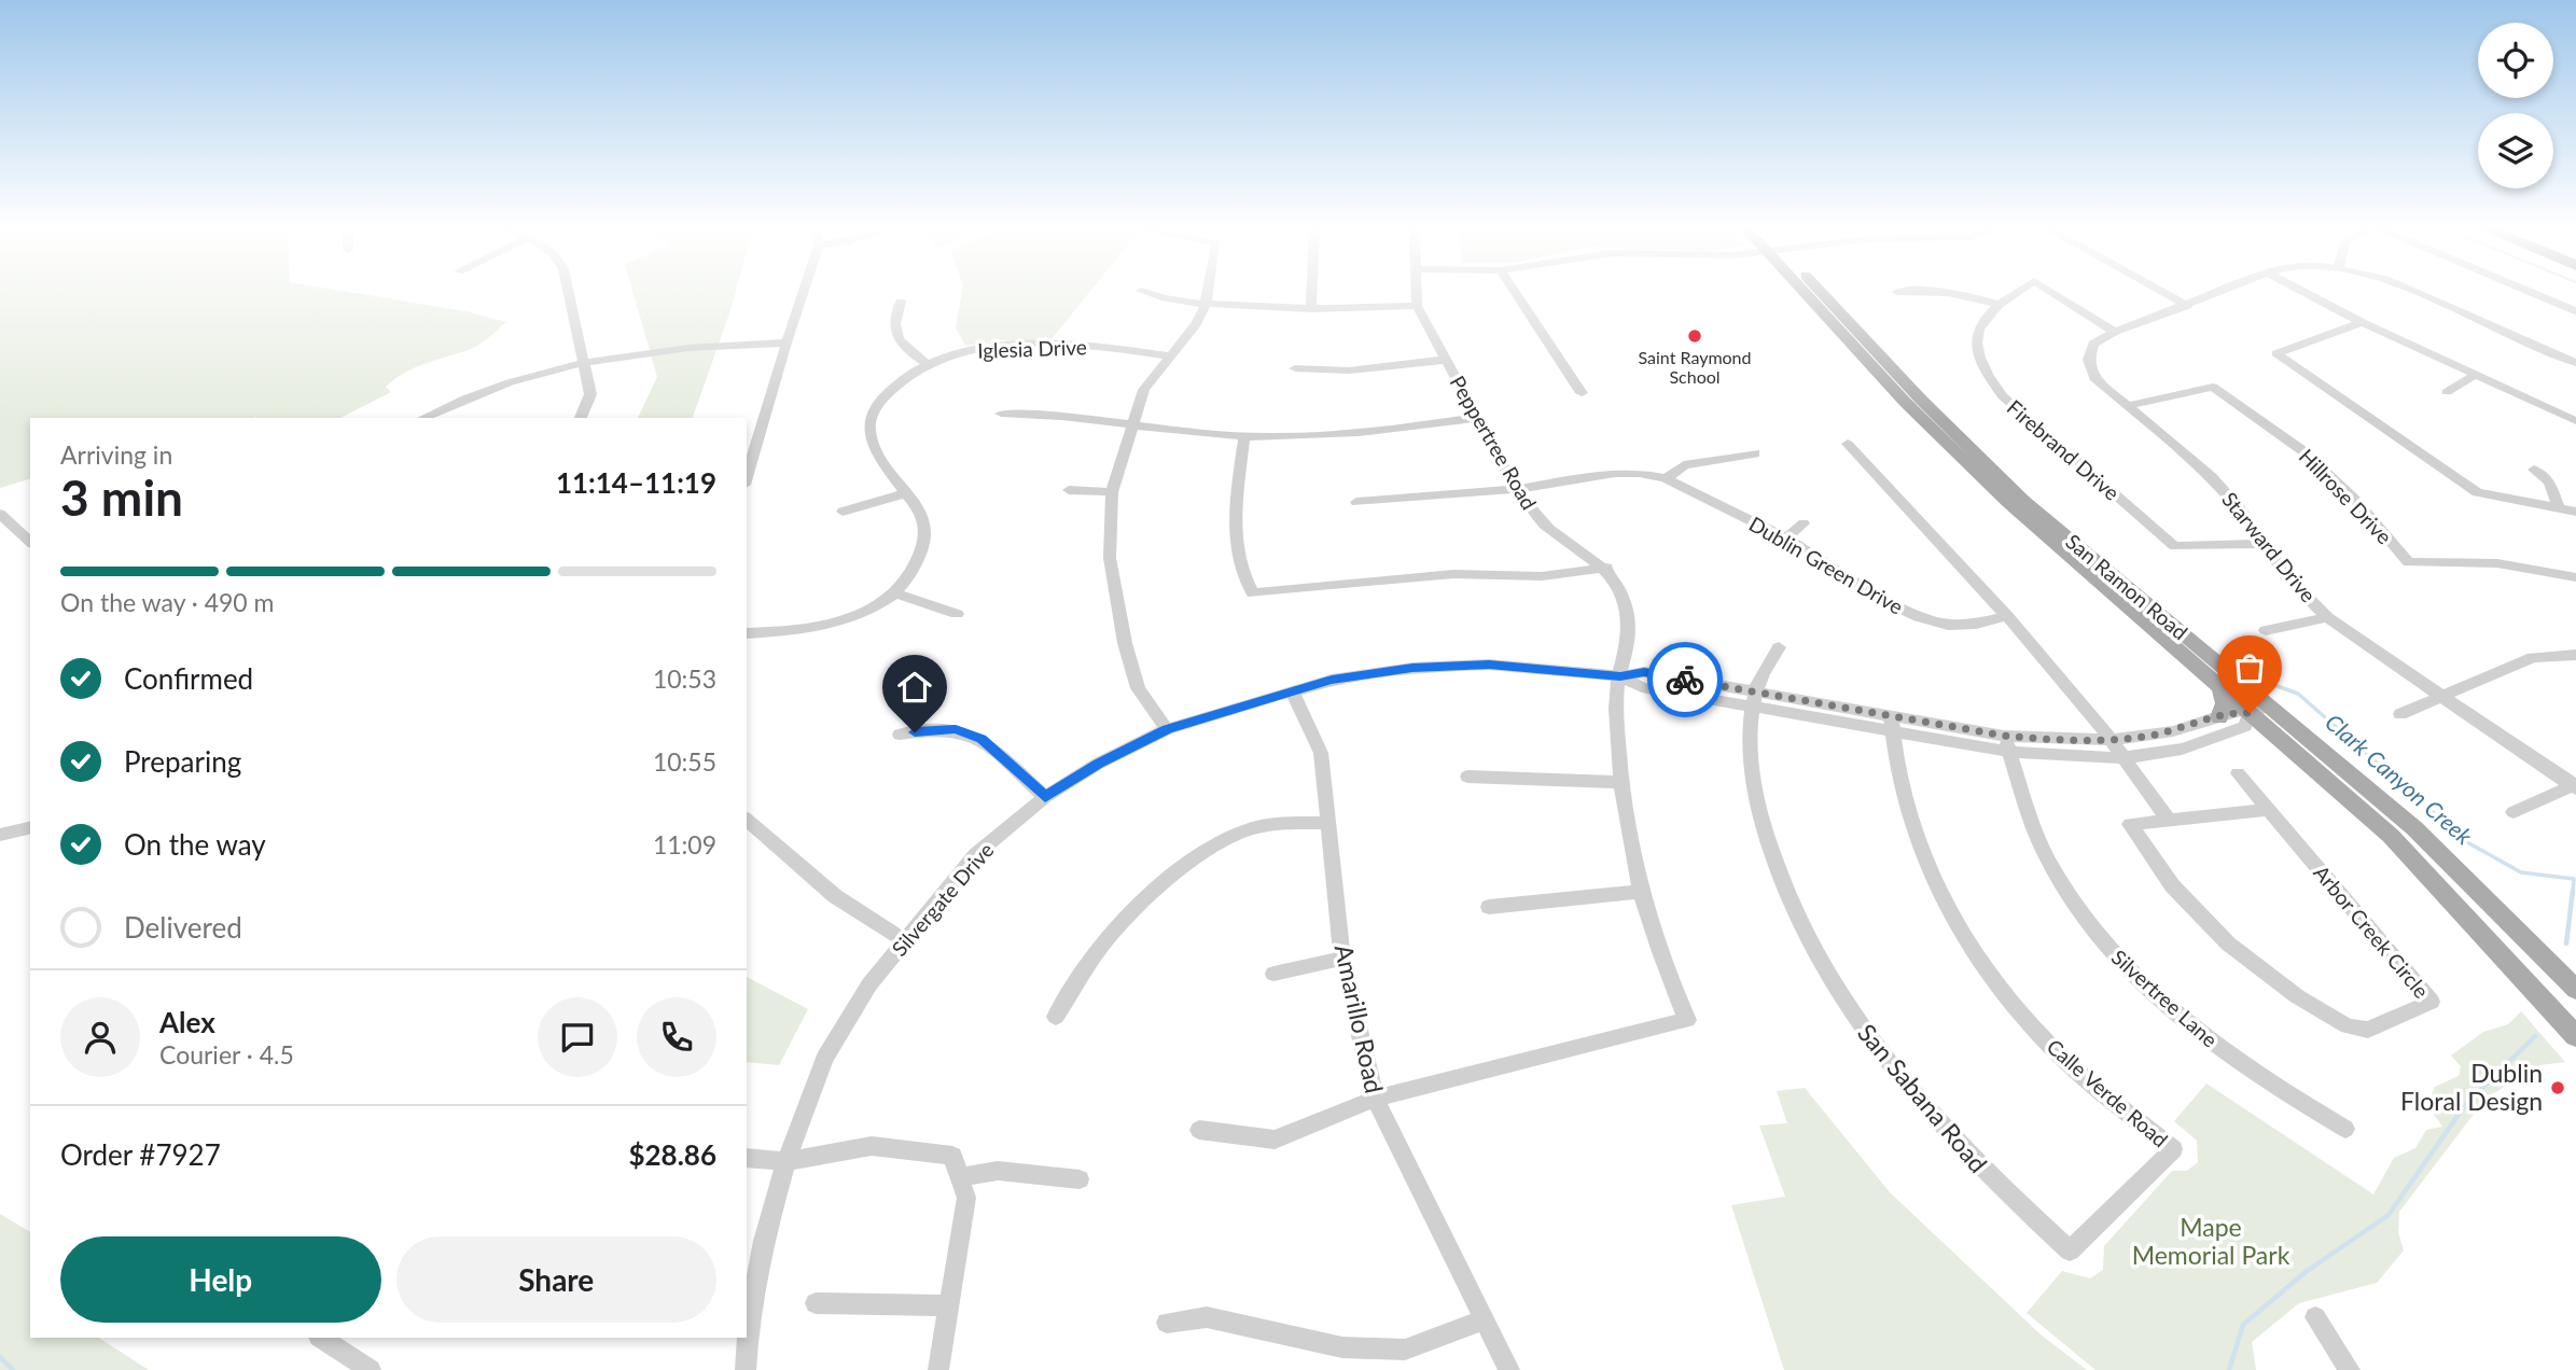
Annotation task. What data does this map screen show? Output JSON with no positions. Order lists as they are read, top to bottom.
{
  "streets": {
    "main road": ["San Ramon Road"],
    "street": [
      "Iglesia Drive",
      "Peppertree Road",
      "Firebrand Drive",
      "Hillrose Drive",
      "Starward Drive",
      "Dublin Green Drive",
      "Silvergate Drive",
      "Arbor Creek Circle",
      "Silvertree Lane",
      "Amarillo Road",
      "Calle Verde Road",
      "San Sabana Road"
    ]
  },
  "crossings": [
    ["Peppertree Road", "Dublin Green Drive"],
    ["Peppertree Road", "Silvergate Drive"],
    ["Peppertree Road", "Amarillo Road"],
    ["Firebrand Drive", "Starward Drive"],
    ["Hillrose Drive", "Starward Drive"],
    ["San Ramon Road", "Silvergate Drive"],
    ["Silvergate Drive", "Silvertree Lane"],
    ["Silvergate Drive", "Amarillo Road"],
    ["Silvergate Drive", "Calle Verde Road"],
    ["Silvergate Drive", "San Sabana Road"],
    ["Calle Verde Road", "San Sabana Road"]
  ],
  "water": ["Clark Canyon Creek"],
  "parks": ["Mape Memorial Park"],
  "places": ["Saint Raymond School", "Dublin Floral Design"],
  "page": {
    "heading": ["3 min", "Arriving in", "11:14–11:19"],
    "panel": [
      "Alex",
      "Courier · 4.5",
      "Order #7927",
      "$28.86"
    ],
    "bar": "On the way · 490 m",
    "list": [
      ["Confirmed", "10:53"],
      ["Preparing", "10:55"],
      ["On the way", "11:09"],
      "Delivered"
    ],
    "buttons": ["Help", "Share"]
  }
}
